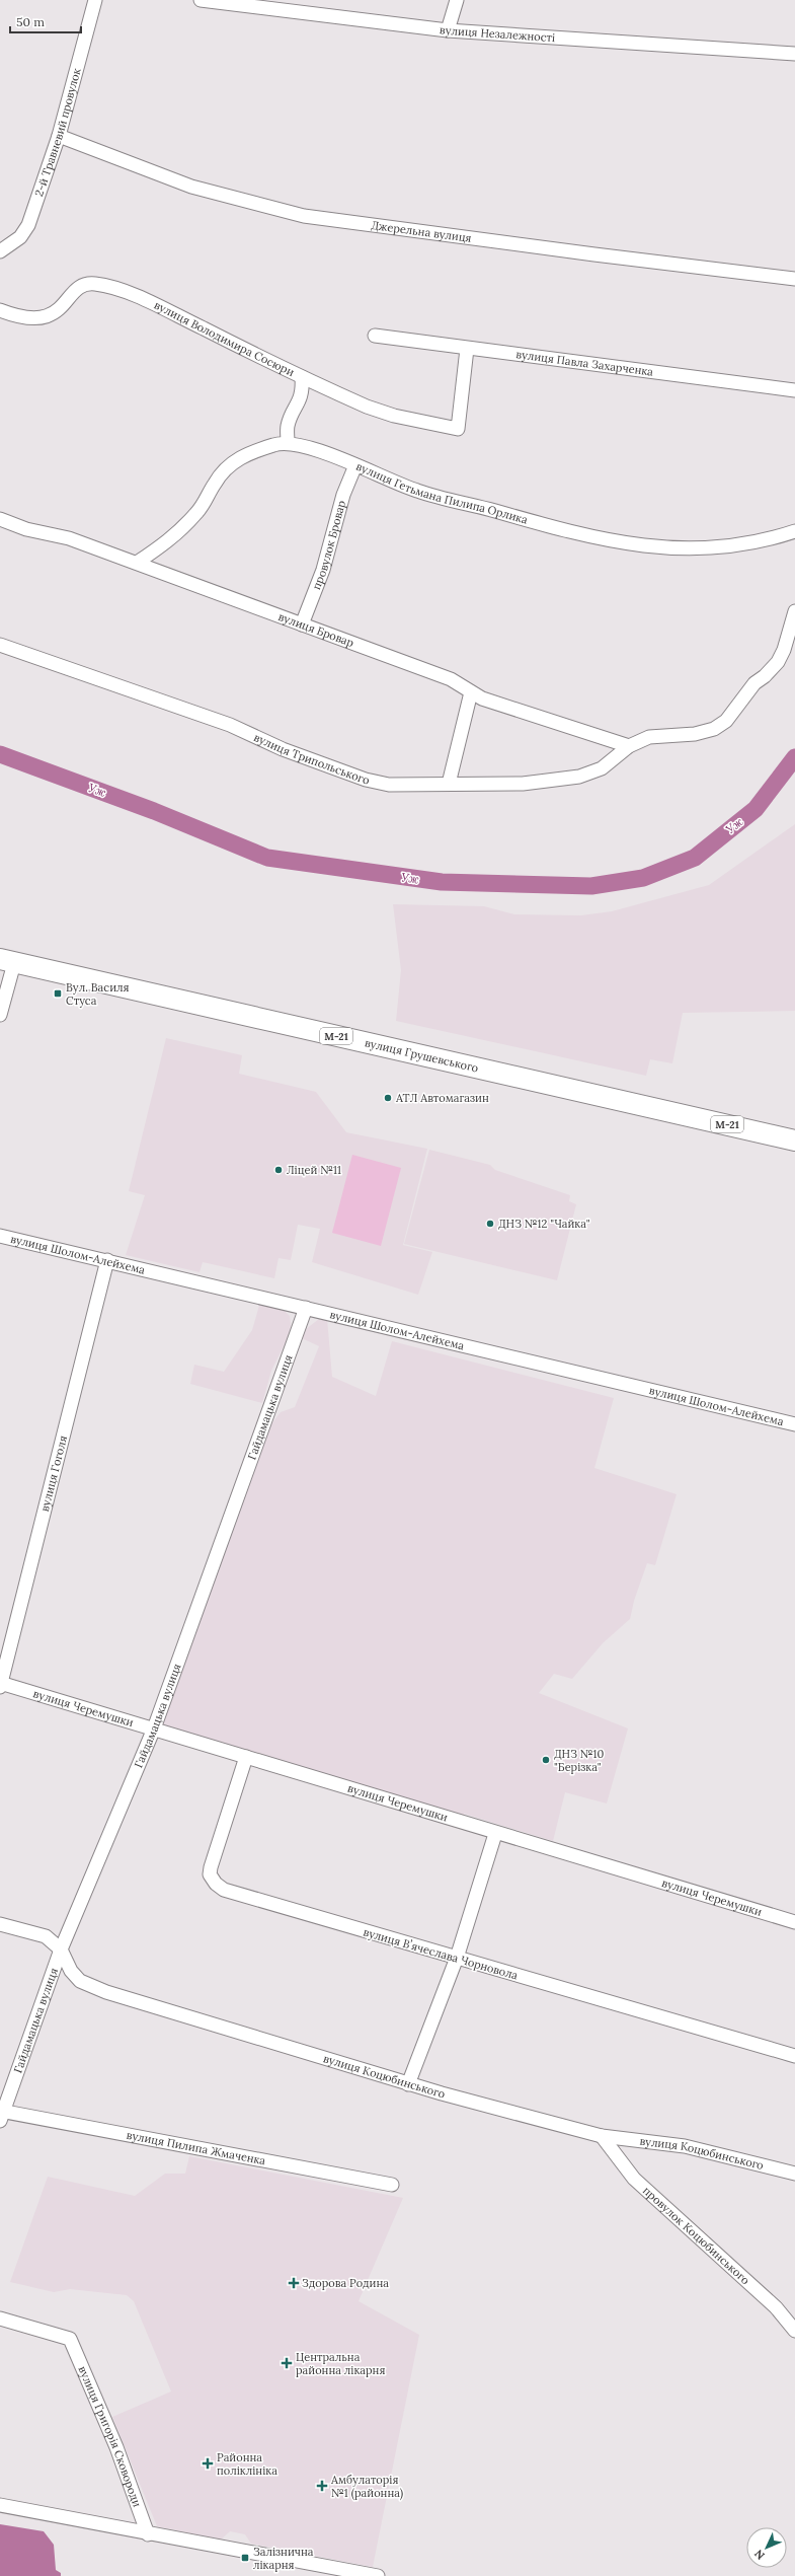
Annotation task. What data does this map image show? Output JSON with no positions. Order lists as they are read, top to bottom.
{
  "streets": {
    "highway": ["М-21", "вулиця Грушевського"],
    "street": [
      "вулиця Незалежності",
      "2-й Травневий провулок",
      "Джерельна вулиця",
      "вулиця Володимира Сосюри",
      "вулиця Павла Захарченка",
      "вулиця Гетьмана Пилипа Орлика",
      "провулок Бровар",
      "вулиця Бровар",
      "вулиця Трипольського",
      "вулиця Шолом-Алейхема",
      "Гайдамацька вулиця",
      "вулиця Гоголя",
      "вулиця Черемушки",
      "вулиця Вʼячеслава Чорновола",
      "вулиця Коцюбинського",
      "вулиця Пилипа Жмаченка",
      "провулок Коцюбинського",
      "вулиця Григорія Сковороди"
    ]
  },
  "crossings": [
    ["2-й Травневий провулок", "Джерельна вулиця"],
    ["вулиця Володимира Сосюри", "вулиця Павла Захарченка"],
    ["вулиця Гетьмана Пилипа Орлика", "провулок Бровар"],
    ["провулок Бровар", "вулиця Бровар"],
    ["вулиця Бровар", "вулиця Трипольського"],
    ["вулиця Шолом-Алейхема", "Гайдамацька вулиця"],
    ["вулиця Шолом-Алейхема", "вулиця Гоголя"],
    ["Гайдамацька вулиця", "вулиця Черемушки"],
    ["Гайдамацька вулиця", "вулиця Коцюбинського"],
    ["Гайдамацька вулиця", "вулиця Пилипа Жмаченка"],
    ["вулиця Гоголя", "вулиця Черемушки"],
    ["вулиця Черемушки", "вулиця Вʼячеслава Чорновола"],
    ["вулиця Коцюбинського", "провулок Коцюбинського"]
  ],
  "water": ["Уж"],
  "places": {
    "transit": ["Вул. Василя Стуса", "Залізнична лікарня"],
    "other": [
      "АТЛ Автомагазин",
      "Ліцей №11",
      "ДНЗ №12 \"Чайка\"",
      "ДНЗ №10 \"Берізка\""
    ],
    "health": [
      "Здорова Родина",
      "Центральна районна лікарня",
      "Районна поліклініка",
      "Амбулаторія №1 (районна)"
    ]
  },
  "scale_bar": "50 m",
  "north": "bottom left"
}
